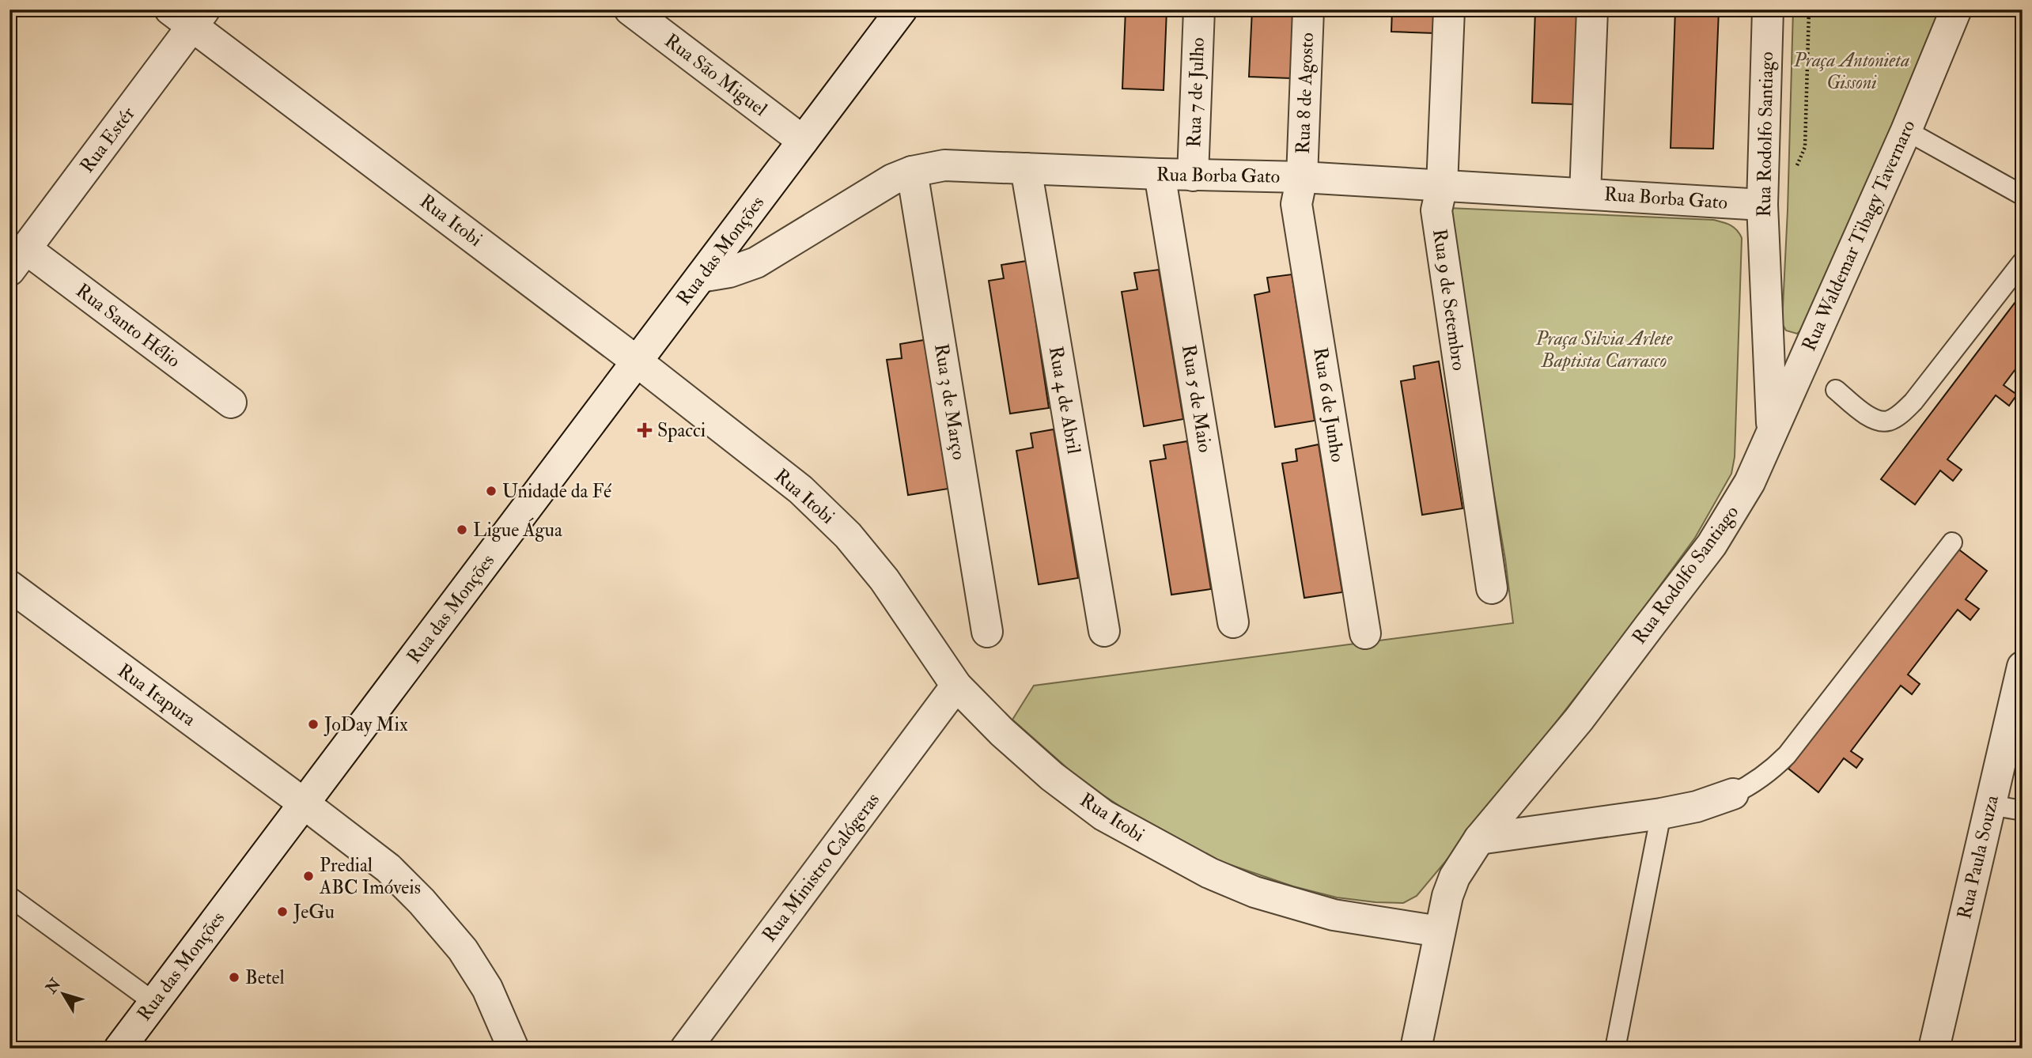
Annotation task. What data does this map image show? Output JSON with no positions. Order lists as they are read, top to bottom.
{
  "streets": {
    "street": [
      "Rua São Miguel",
      "Rua 7 de Julho",
      "Rua 8 de Agosto",
      "Rua Rodolfo Santiago",
      "Rua Estér",
      "Rua Borba Gato",
      "Rua Itobi",
      "Rua Waldemar Tibagy Tavernaro",
      "Rua das Monções",
      "Rua 9 de Setembro",
      "Rua Santo Hélio",
      "Rua 5 de Maio",
      "Rua 4 de Abril",
      "Rua 3 de Março",
      "Rua 6 de Junho",
      "Rua Itapura",
      "Rua Paula Souza",
      "Rua Ministro Calógeras"
    ]
  },
  "crossings": [
    ["Rua São Miguel", "Rua das Monções"],
    ["Rua 7 de Julho", "Rua Borba Gato"],
    ["Rua 8 de Agosto", "Rua Borba Gato"],
    ["Rua 8 de Agosto", "Rua 6 de Junho"],
    ["Rua Rodolfo Santiago", "Rua Borba Gato"],
    ["Rua Rodolfo Santiago", "Rua Itobi"],
    ["Rua Rodolfo Santiago", "Rua Waldemar Tibagy Tavernaro"],
    ["Rua Estér", "Rua Itobi"],
    ["Rua Estér", "Rua Santo Hélio"],
    ["Rua Borba Gato", "Rua das Monções"],
    ["Rua Borba Gato", "Rua 9 de Setembro"],
    ["Rua Borba Gato", "Rua 5 de Maio"],
    ["Rua Borba Gato", "Rua 4 de Abril"],
    ["Rua Borba Gato", "Rua 3 de Março"],
    ["Rua Borba Gato", "Rua 6 de Junho"],
    ["Rua Itobi", "Rua das Monções"],
    ["Rua Itobi", "Rua Ministro Calógeras"],
    ["Rua das Monções", "Rua Itapura"]
  ],
  "parks": ["Praça Antonieta Gissoni", "Praça Silvia Arlete Baptista Carrasco"],
  "places": {
    "health": ["Spacci"],
    "other": [
      "Unidade da Fé",
      "Ligue Água",
      "JoDay Mix",
      "Predial ABC Imóveis",
      "JeGu",
      "Betel"
    ]
  },
  "north": "top left"
}
